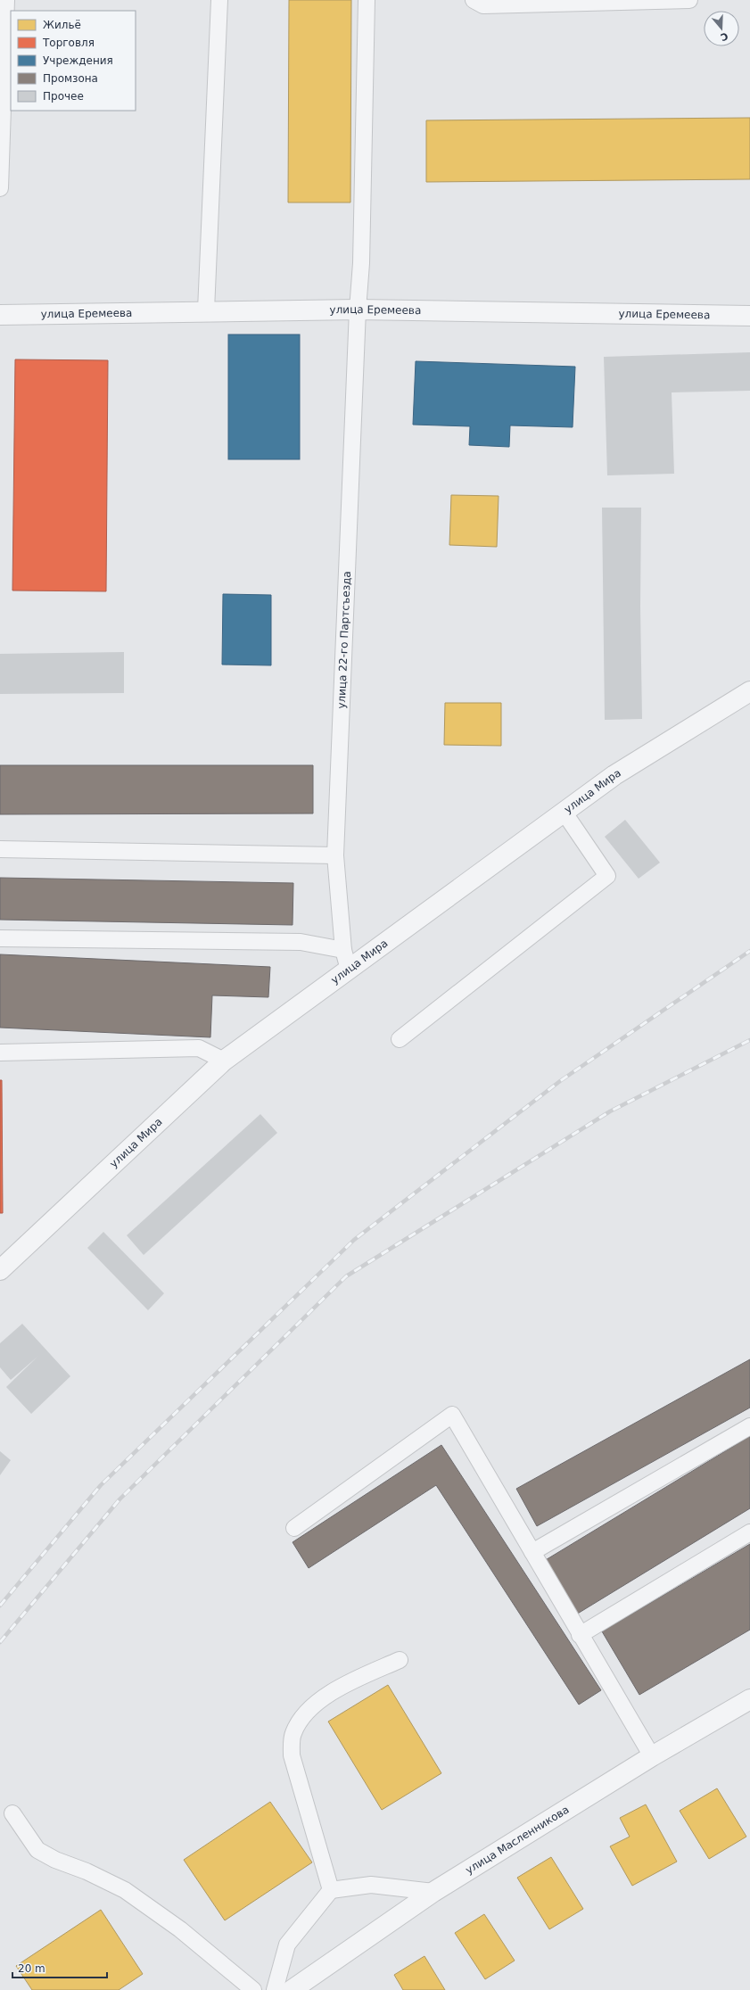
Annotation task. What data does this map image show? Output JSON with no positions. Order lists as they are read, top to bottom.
{
  "streets": {
    "street": ["улица Еремеева", "улица Мира", "улица Масленникова"],
    "lane": ["улица 22-го Партсъезда"]
  },
  "crossings": [
    ["улица Еремеева", "улица 22-го Партсъезда"],
    ["улица 22-го Партсъезда", "улица Мира"]
  ],
  "legend": [
    "Жильё",
    "Торговля",
    "Учреждения",
    "Промзона",
    "Прочее"
  ],
  "scale_bar": "20 m",
  "north": "bottom"
}
